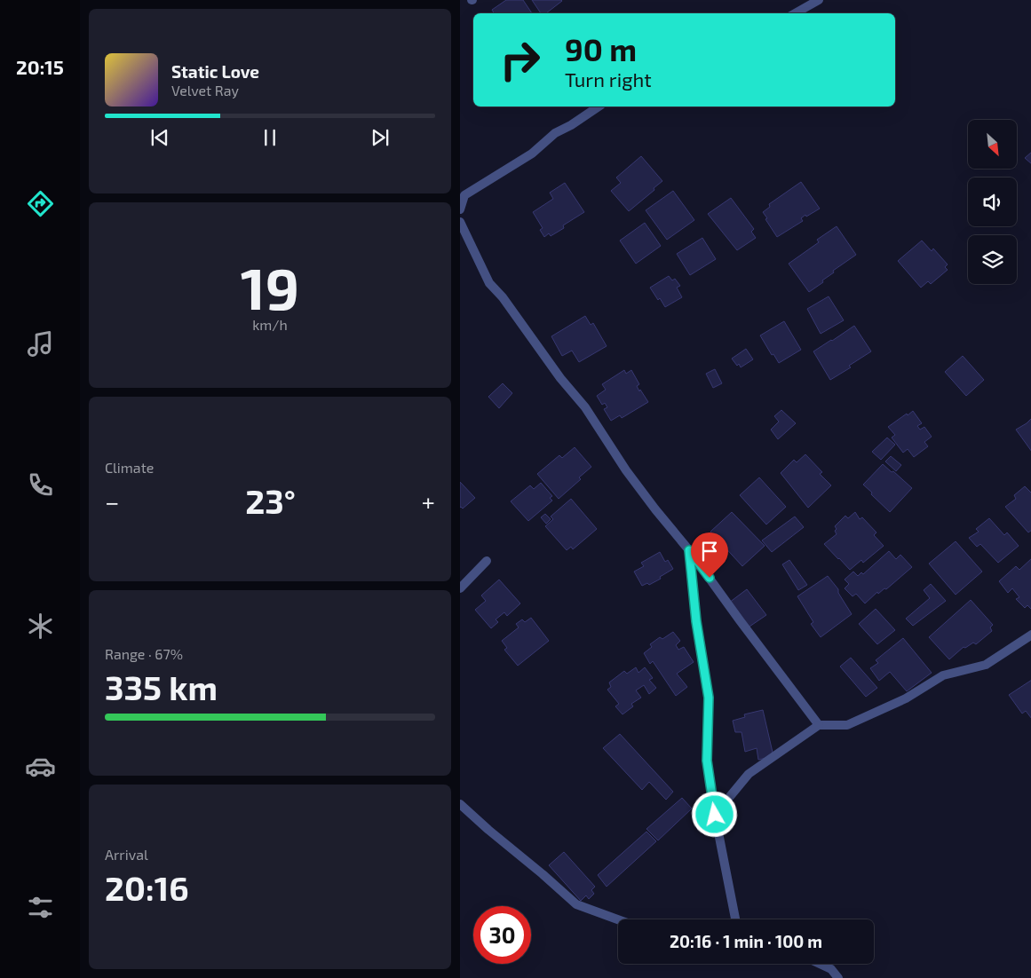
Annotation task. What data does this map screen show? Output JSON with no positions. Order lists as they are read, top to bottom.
{
  "north": "bottom right",
  "page": {
    "tabs": "20:15",
    "turn": ["90 m", "Turn right"],
    "song": ["Static Love", "Velvet Ray"],
    "tile": [
      ["19", "km/h"],
      "Climate",
      ["Range · 67%", "335 km"],
      ["Arrival", "20:16"]
    ],
    "heat": ["−", "23°", "+"],
    "limit": "30",
    "trip": "20:16 · 1 min · 100 m"
  }
}
